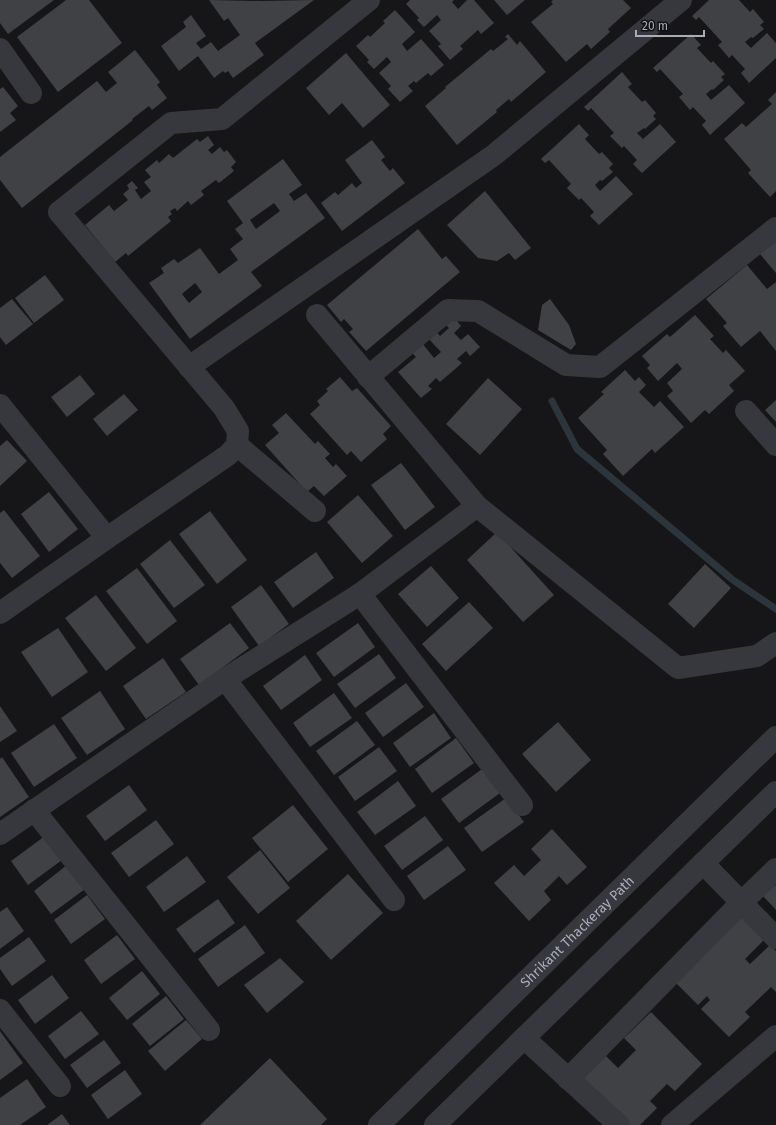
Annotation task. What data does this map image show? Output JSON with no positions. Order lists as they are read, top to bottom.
{
  "streets": {
    "street": ["Shrikant Thackeray Path"]
  },
  "scale_bar": "20 m"
}
